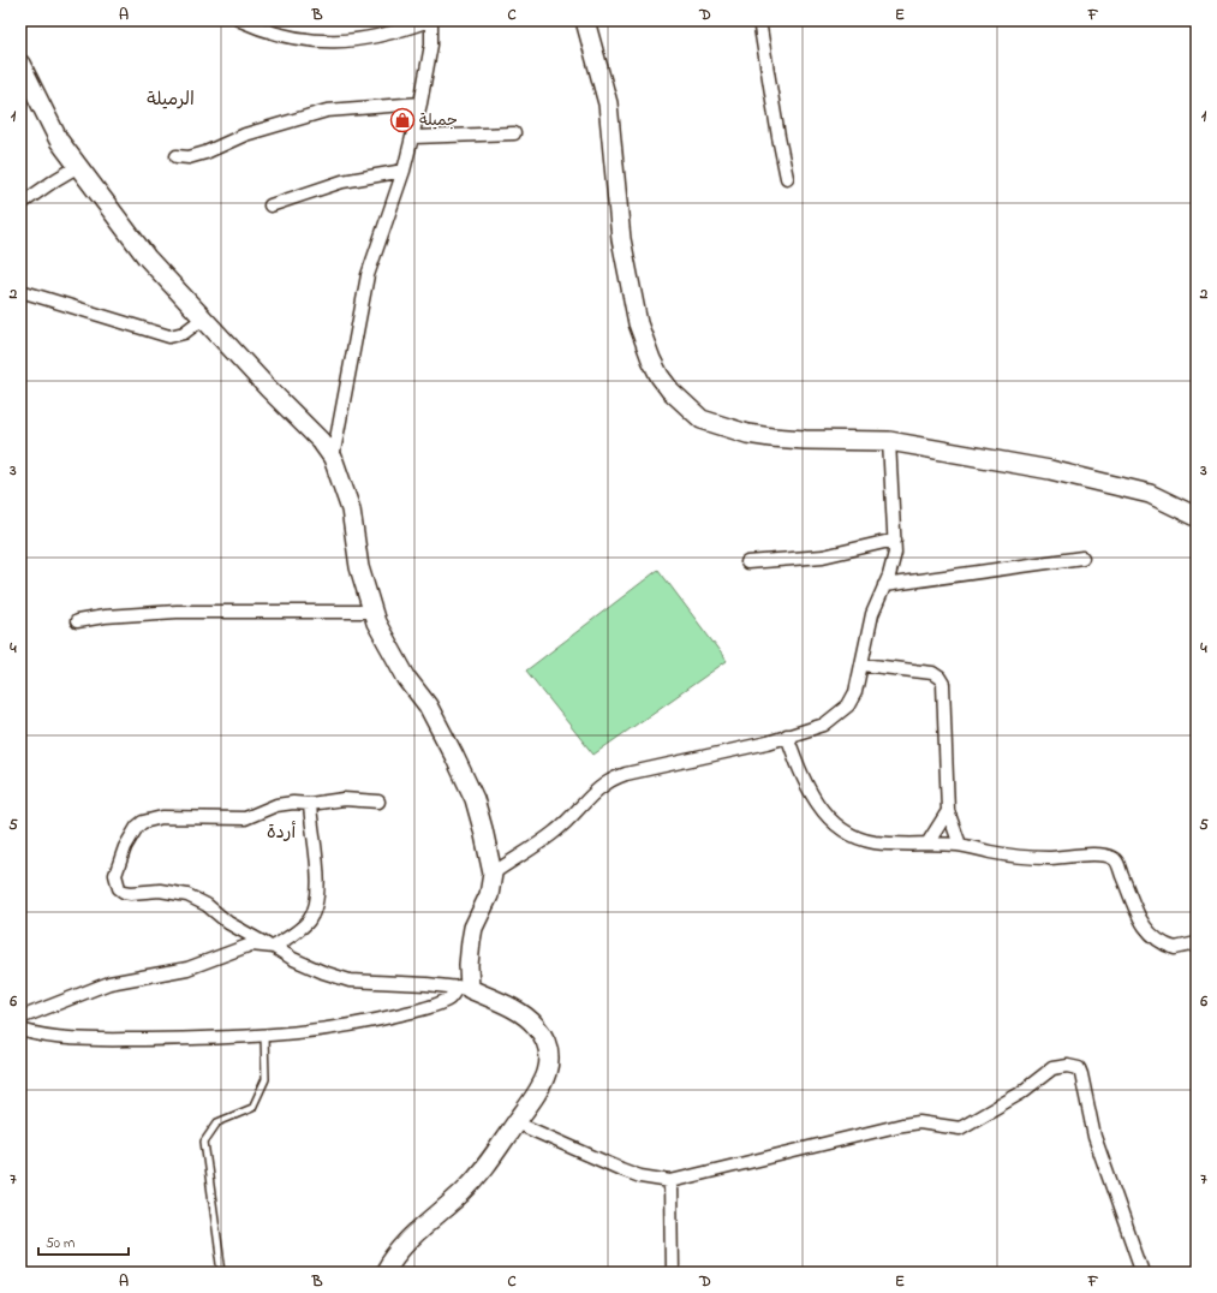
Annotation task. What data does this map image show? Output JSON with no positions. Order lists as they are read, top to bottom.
{
  "districts": ["الرميلة", "أردة"],
  "places": {
    "shop": ["جميلة"]
  },
  "scale_bar": "50 m",
  "grid": {
    "columns": [
      "A",
      "B",
      "C",
      "D",
      "E",
      "F"
    ],
    "rows": [
      "1",
      "2",
      "3",
      "4",
      "5",
      "6",
      "7"
    ]
  }
}
